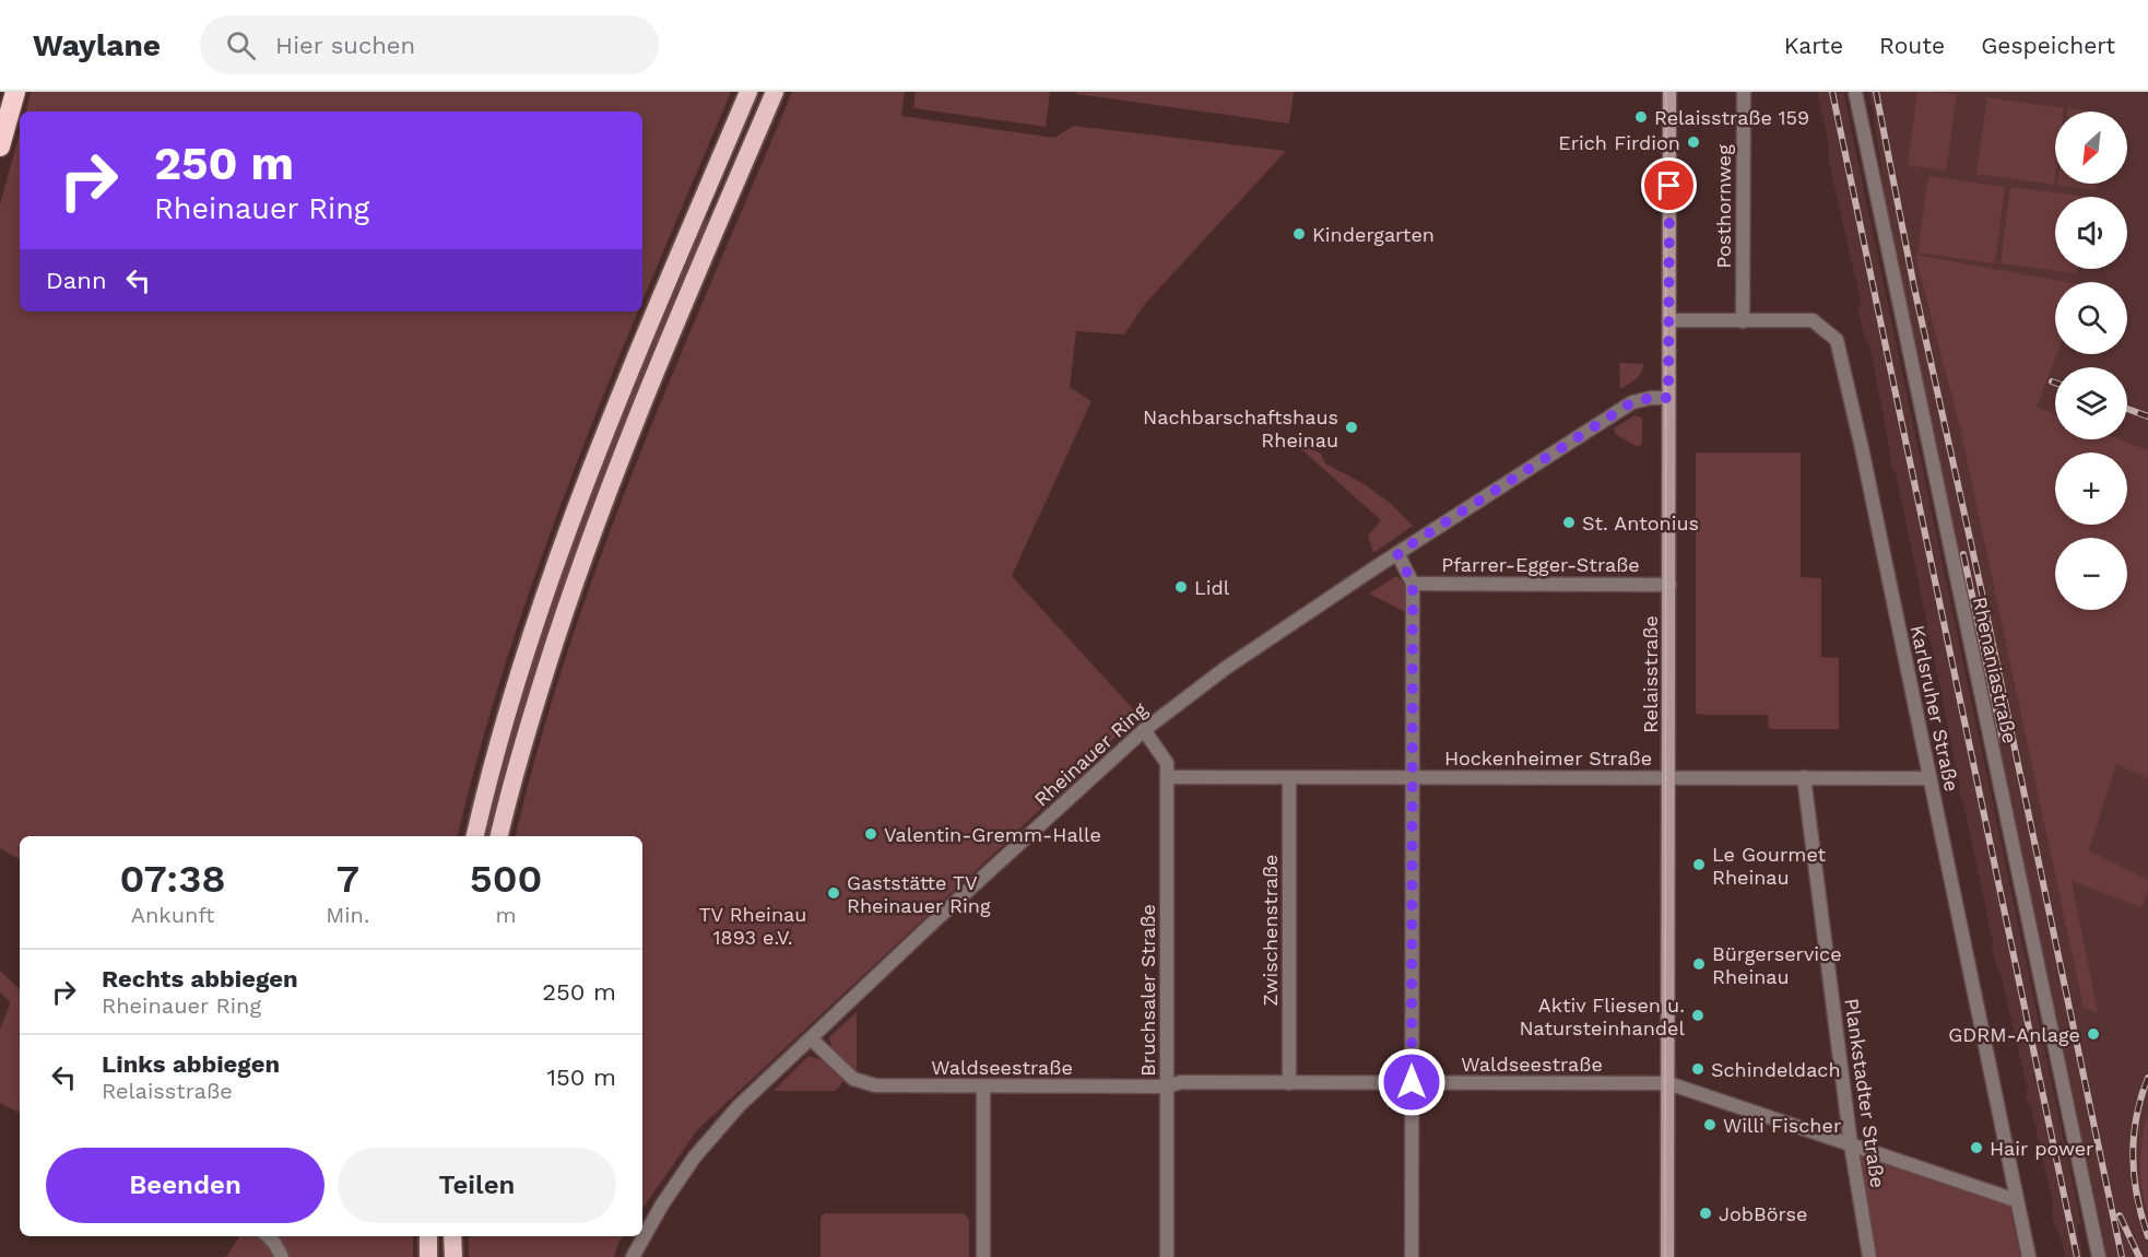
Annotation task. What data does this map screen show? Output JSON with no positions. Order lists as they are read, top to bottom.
{
  "streets": {
    "main road": ["Relaisstraße"],
    "street": [
      "Posthornweg",
      "Pfarrer-Egger-Straße",
      "Rhenaniastraße",
      "Karlsruher Straße",
      "Rheinauer Ring",
      "Hockenheimer Straße",
      "Zwischenstraße",
      "Bruchsaler Straße",
      "Waldseestraße",
      "Plankstadter Straße"
    ]
  },
  "crossings": [
    ["Posthornweg", "Karlsruher Straße"],
    ["Pfarrer-Egger-Straße", "Relaisstraße"],
    ["Relaisstraße", "Karlsruher Straße"],
    ["Relaisstraße", "Rheinauer Ring"],
    ["Relaisstraße", "Hockenheimer Straße"],
    ["Relaisstraße", "Waldseestraße"],
    ["Karlsruher Straße", "Hockenheimer Straße"],
    ["Karlsruher Straße", "Waldseestraße"],
    ["Rheinauer Ring", "Bruchsaler Straße"],
    ["Rheinauer Ring", "Waldseestraße"],
    ["Hockenheimer Straße", "Zwischenstraße"],
    ["Hockenheimer Straße", "Bruchsaler Straße"],
    ["Hockenheimer Straße", "Plankstadter Straße"],
    ["Zwischenstraße", "Waldseestraße"],
    ["Bruchsaler Straße", "Waldseestraße"],
    ["Waldseestraße", "Plankstadter Straße"]
  ],
  "parks": ["TV Rheinau 1893 e.V."],
  "places": [
    "Relaisstraße 159",
    "Erich Firdion",
    "Kindergarten",
    "Nachbarschaftshaus Rheinau",
    "St. Antonius",
    "Lidl",
    "Valentin-Gremm-Halle",
    "Le Gourmet Rheinau",
    "Gaststätte TV Rheinauer Ring",
    "Bürgerservice Rheinau",
    "Aktiv Fliesen u. Natursteinhandel",
    "GDRM-Anlage",
    "Schindeldach",
    "Willi Fischer",
    "Hair power",
    "JobBörse"
  ],
  "north": "bottom left",
  "page": {
    "header": "Waylane",
    "search": "Hier suchen",
    "nav": ["Karte", "Route", "Gespeichert"],
    "map_buttons": ["+", "−"],
    "turn": ["250 m", "Rheinauer Ring"],
    "then": "Dann",
    "eta": [
      "07:38",
      "Ankunft",
      "7",
      "Min.",
      "500",
      "m"
    ],
    "list": [
      {
        "name": "Rechts abbiegen",
        "note": "Rheinauer Ring",
        "value": "250 m"
      },
      {
        "name": "Links abbiegen",
        "note": "Relaisstraße",
        "value": "150 m"
      }
    ],
    "buttons": ["Beenden", "Teilen"]
  }
}
